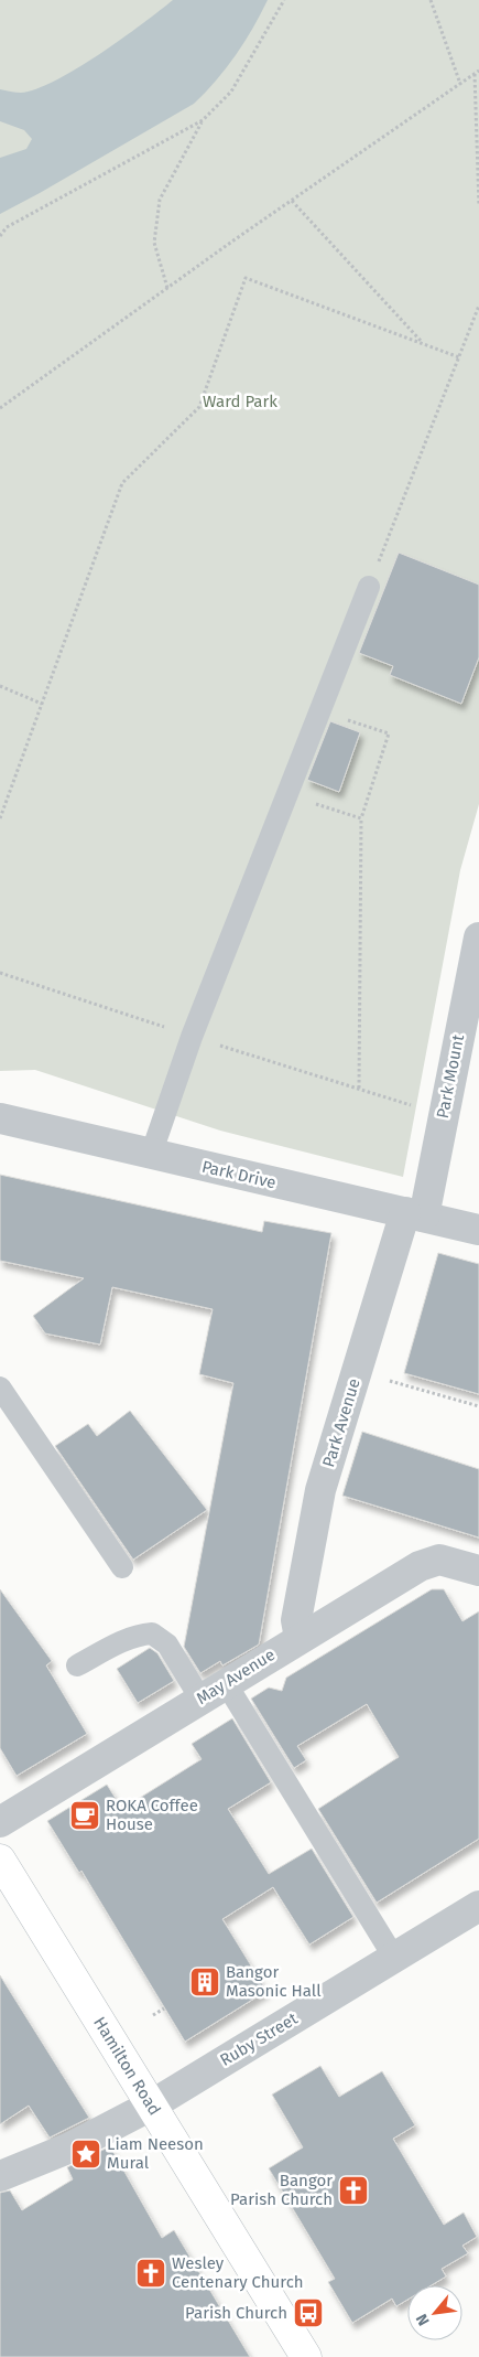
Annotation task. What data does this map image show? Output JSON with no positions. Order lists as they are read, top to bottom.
{
  "streets": {
    "main road": ["Hamilton Road"],
    "street": [
      "Park Mount",
      "Park Drive",
      "Park Avenue",
      "May Avenue",
      "Ruby Street"
    ]
  },
  "crossings": [
    ["Park Mount", "Park Drive"],
    ["Park Mount", "Park Avenue"],
    ["Park Drive", "Park Avenue"],
    ["Park Avenue", "May Avenue"],
    ["Ruby Street", "Hamilton Road"]
  ],
  "parks": ["Ward Park"],
  "places": {
    "cafe": ["ROKA Coffee House"],
    "building": ["Bangor Masonic Hall"],
    "place": ["Liam Neeson Mural"],
    "church": ["Bangor Parish Church", "Wesley Centenary Church"],
    "bus stop": ["Parish Church"]
  },
  "north": "bottom left"
}
